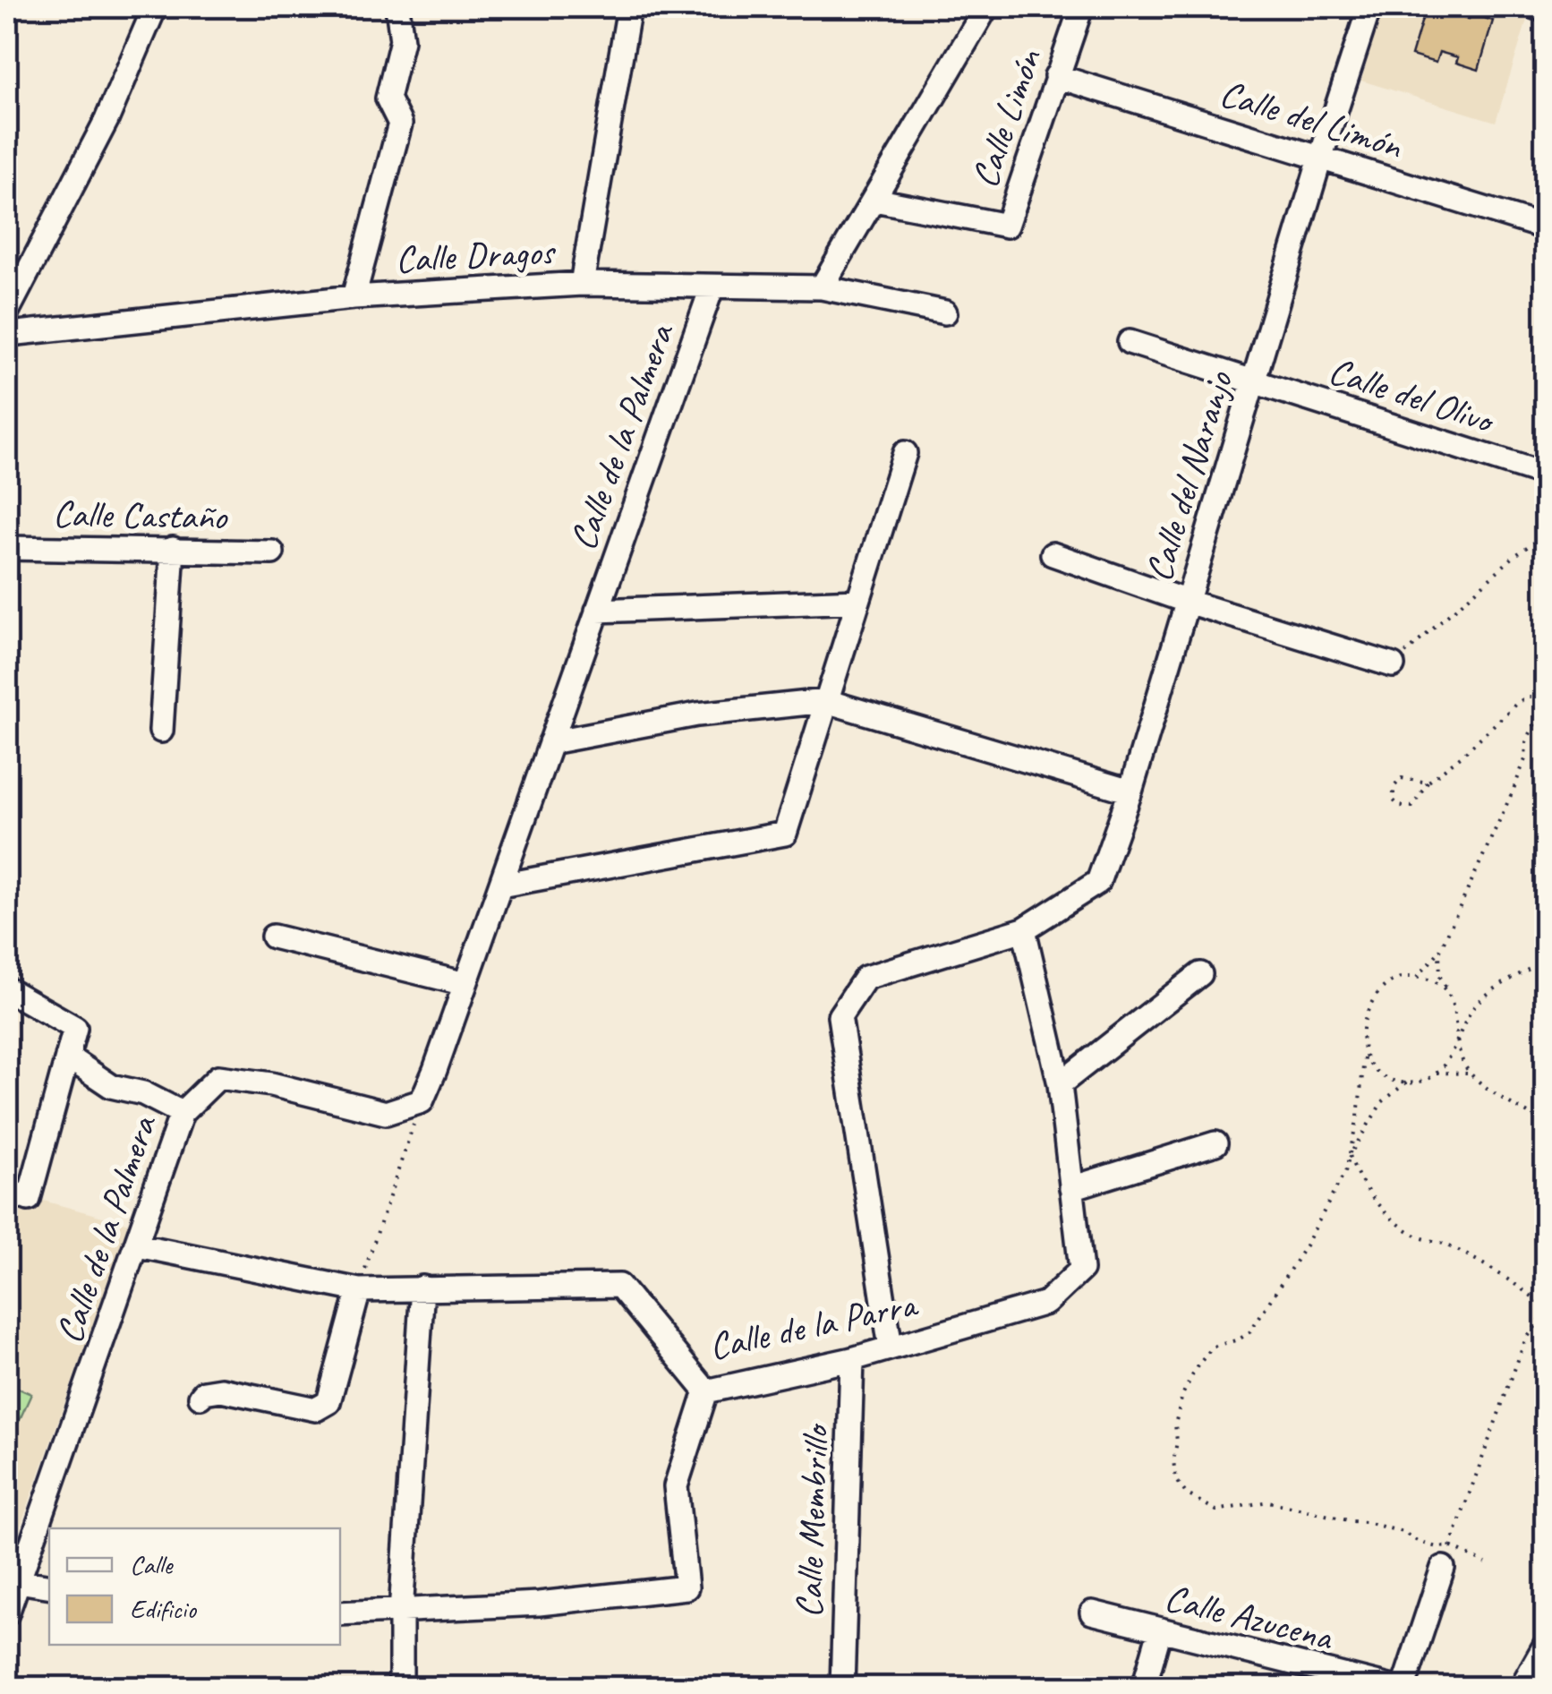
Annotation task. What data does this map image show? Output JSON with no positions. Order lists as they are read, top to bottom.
{
  "streets": {
    "street": [
      "Calle Limón",
      "Calle del Limón",
      "Calle Dragos",
      "Calle del Olivo",
      "Calle de la Palmera",
      "Calle del Naranjo",
      "Calle Castaño",
      "Calle de la Parra",
      "Calle Membrillo",
      "Calle Azucena"
    ]
  },
  "crossings": [
    ["Calle Limón", "Calle del Limón"],
    ["Calle del Limón", "Calle del Naranjo"],
    ["Calle Dragos", "Calle de la Palmera"],
    ["Calle del Olivo", "Calle del Naranjo"],
    ["Calle de la Palmera", "Calle de la Parra"],
    ["Calle del Naranjo", "Calle de la Parra"],
    ["Calle de la Parra", "Calle Membrillo"]
  ],
  "legend": ["Calle", "Edificio"]
}
